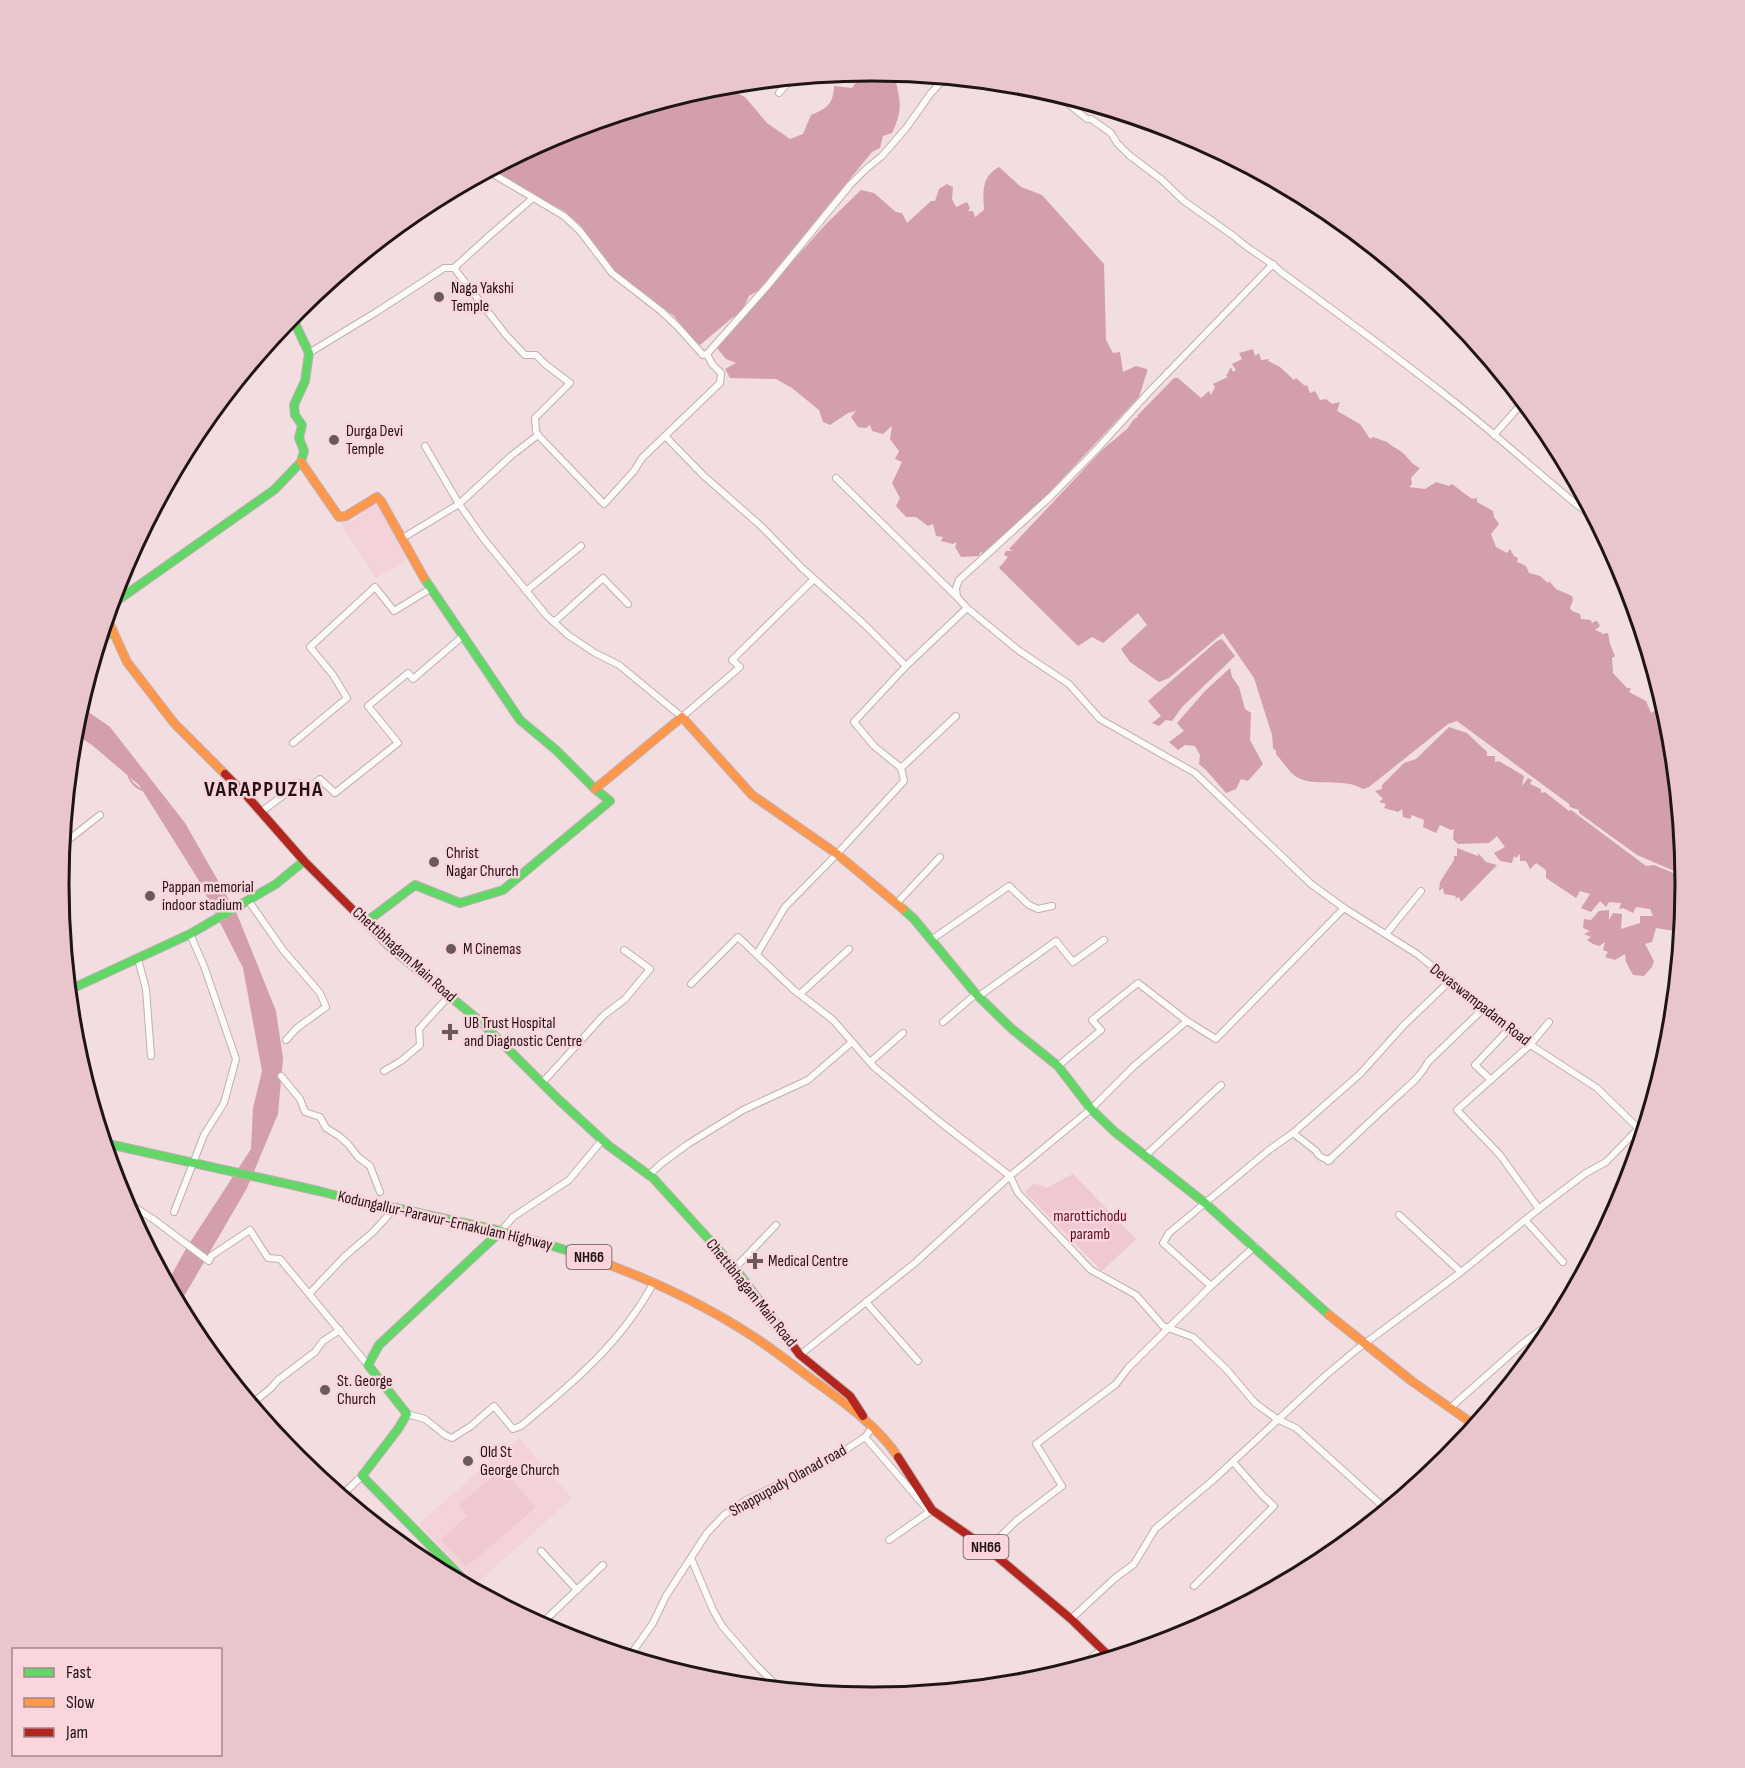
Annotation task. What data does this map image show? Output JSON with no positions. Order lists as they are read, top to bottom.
{
  "streets": {
    "main road": ["Chettibhagam Main Road", "Kodungallur-Paravur-Ernakulam Highway", "NH66"],
    "street": ["Devaswampadam Road", "Shappupady Olanad road"]
  },
  "crossings": [
    ["Chettibhagam Main Road", "Kodungallur-Paravur-Ernakulam Highway"],
    ["Chettibhagam Main Road", "Shappupady Olanad road"],
    ["Kodungallur-Paravur-Ernakulam Highway", "Shappupady Olanad road"]
  ],
  "districts": ["VARAPPUZHA"],
  "parks": ["marottichodu paramb"],
  "places": {
    "other": [
      "Naga Yakshi Temple",
      "Durga Devi Temple",
      "Christ Nagar Church",
      "Pappan memorial indoor stadium",
      "M Cinemas",
      "St. George Church",
      "Old St George Church"
    ],
    "health": ["UB Trust Hospital and Diagnostic Centre", "Medical Centre"]
  },
  "legend": ["Fast", "Slow", "Jam"]
}
